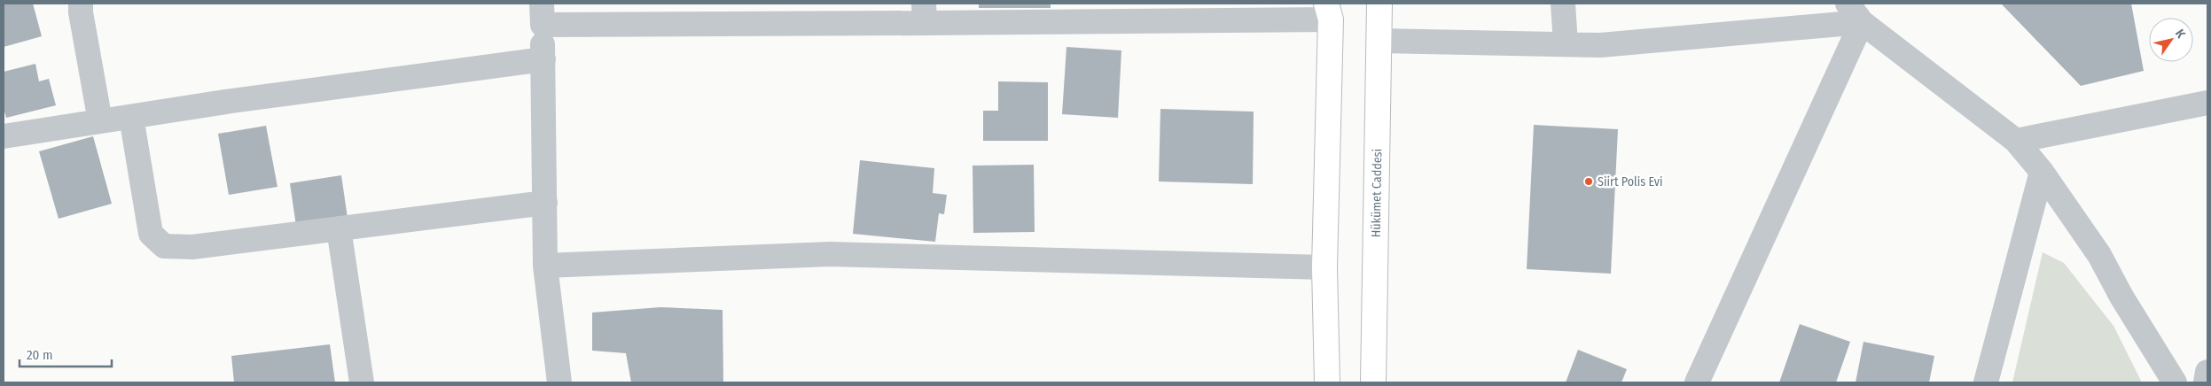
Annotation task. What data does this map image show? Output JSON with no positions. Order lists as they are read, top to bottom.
{
  "streets": {
    "main road": ["Hükümet Caddesi"]
  },
  "places": ["Siirt Polis Evi"],
  "scale_bar": "20 m",
  "north": "top right"
}
